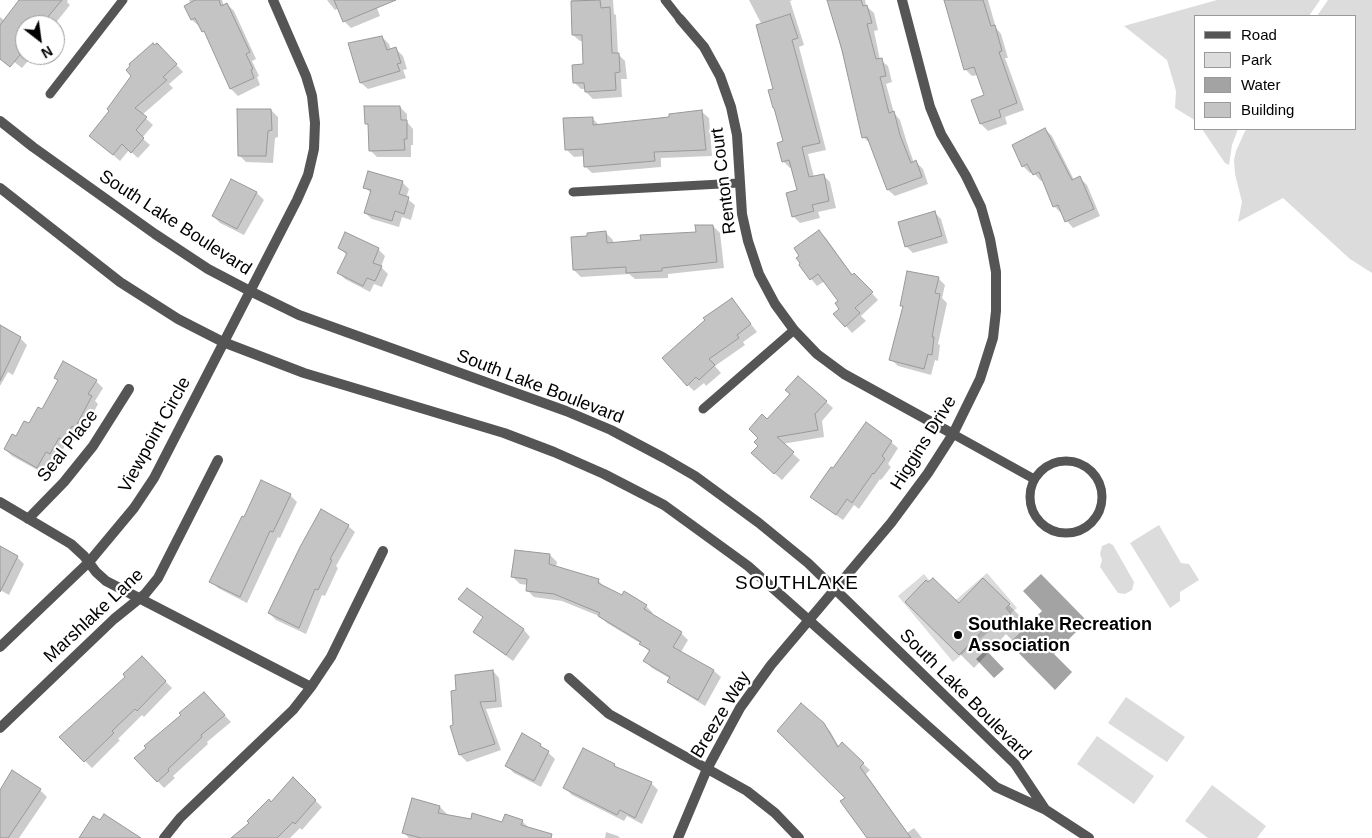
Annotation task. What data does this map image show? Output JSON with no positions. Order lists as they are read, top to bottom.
{
  "streets": {
    "street": [
      "Renton Court",
      "South Lake Boulevard",
      "Viewpoint Circle",
      "Higgins Drive",
      "Seal Place",
      "Marshlake Lane",
      "Breeze Way"
    ]
  },
  "crossings": [
    ["Renton Court", "Higgins Drive"],
    ["South Lake Boulevard", "Viewpoint Circle"],
    ["South Lake Boulevard", "Higgins Drive"],
    ["Higgins Drive", "Breeze Way"]
  ],
  "districts": ["SOUTHLAKE"],
  "places": ["Southlake Recreation Association"],
  "legend": [
    "Road",
    "Park",
    "Water",
    "Building"
  ],
  "north": "bottom right"
}
